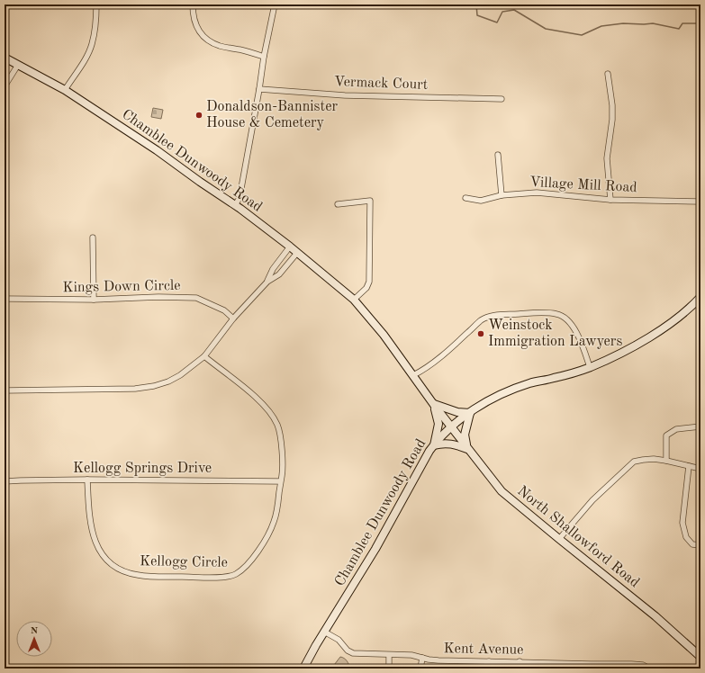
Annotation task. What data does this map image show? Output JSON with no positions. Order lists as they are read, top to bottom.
{
  "streets": {
    "street": [
      "Vermack Court",
      "Chamblee Dunwoody Road",
      "Village Mill Road",
      "Kings Down Circle",
      "Kellogg Springs Drive",
      "North Shallowford Road",
      "Kellogg Circle",
      "Kent Avenue"
    ]
  },
  "crossings": [
    ["Chamblee Dunwoody Road", "North Shallowford Road"],
    ["Chamblee Dunwoody Road", "Kent Avenue"],
    ["Kellogg Springs Drive", "Kellogg Circle"]
  ],
  "places": ["Donaldson-Bannister House & Cemetery", "Weinstock Immigration Lawyers"],
  "north": "top"
}
